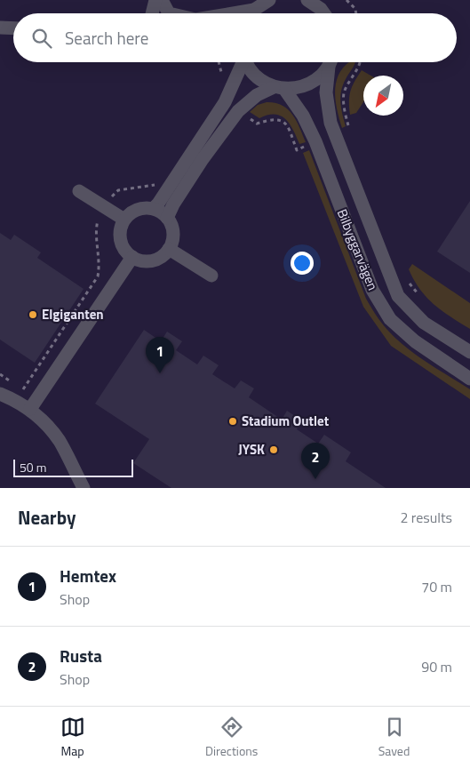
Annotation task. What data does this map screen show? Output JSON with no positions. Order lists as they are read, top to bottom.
{
  "streets": {
    "street": ["Bilbyggarvägen"]
  },
  "places": ["Elgiganten", "Stadium Outlet", "JYSK"],
  "scale_bar": "50 m",
  "north": "bottom left",
  "page": {
    "search": "Search here",
    "pins": ["1", "2"],
    "scale": "50 m",
    "heading": ["Nearby", "2 results"],
    "list": [
      {
        "mark": "1",
        "name": "Hemtex",
        "note": "Shop",
        "value": "70 m"
      },
      {
        "mark": "2",
        "name": "Rusta",
        "note": "Shop",
        "value": "90 m"
      }
    ],
    "nav": ["Map", "Directions", "Saved"]
  }
}
